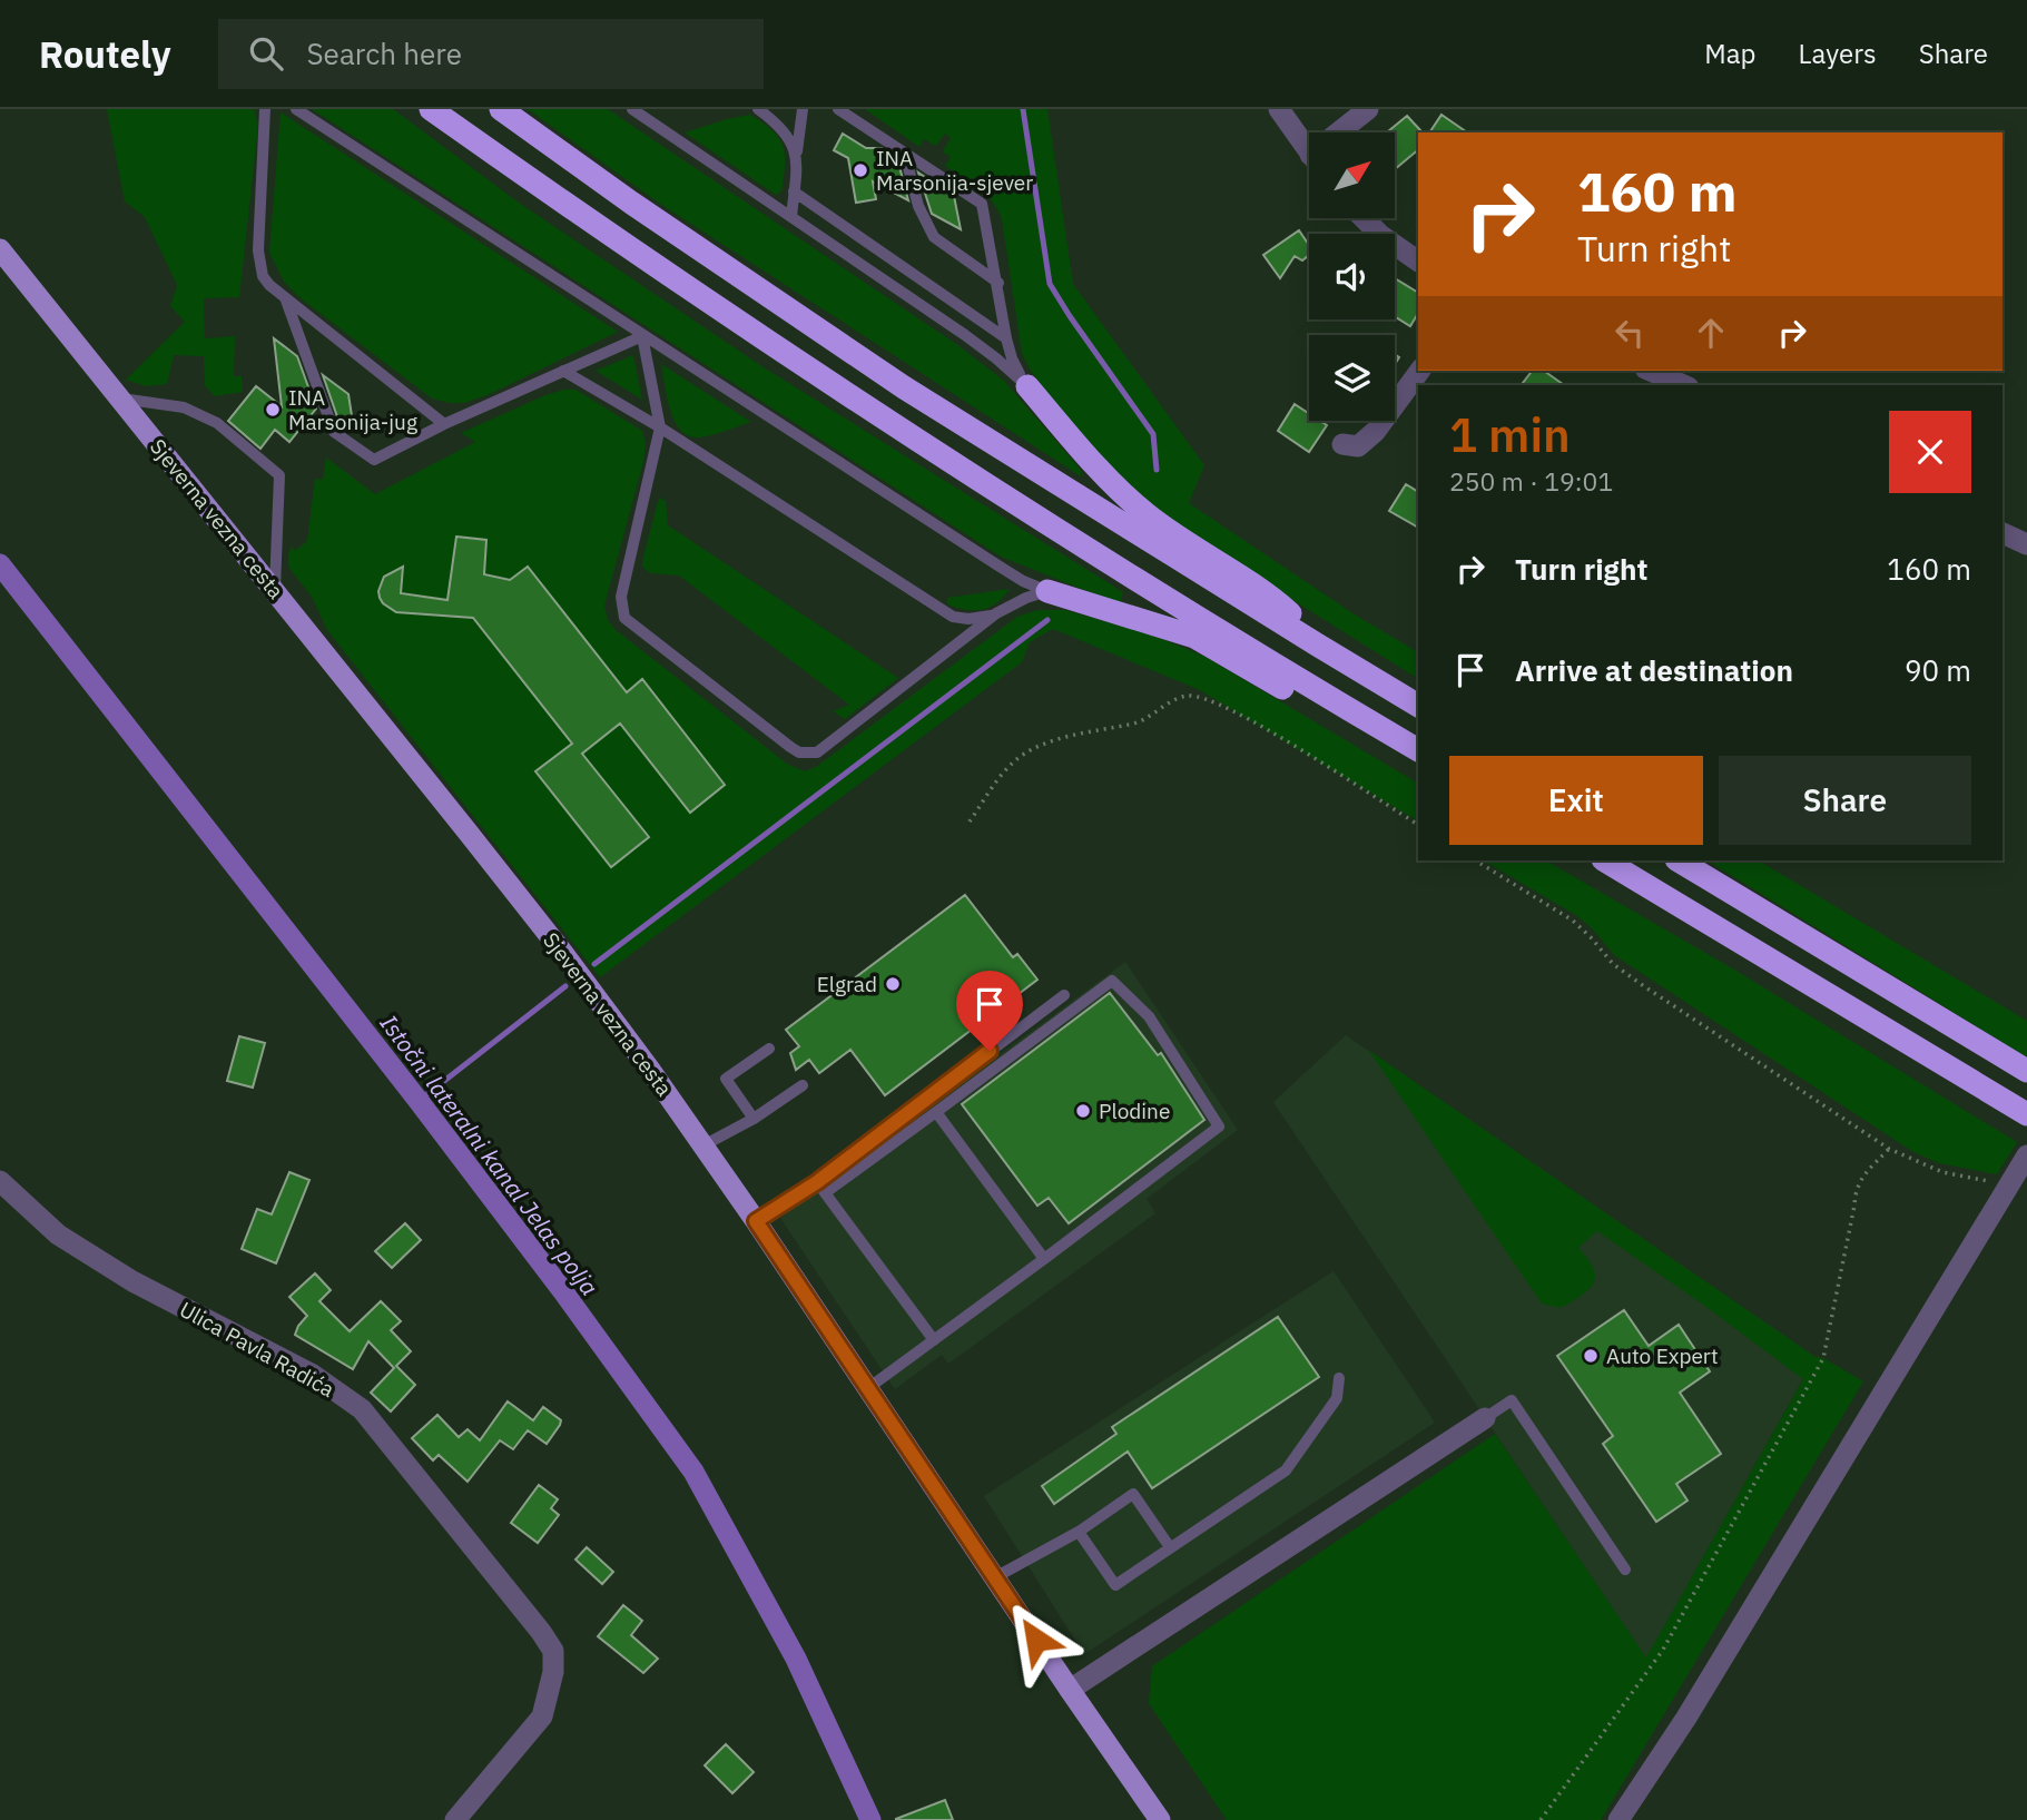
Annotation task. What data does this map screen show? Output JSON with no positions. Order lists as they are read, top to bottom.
{
  "streets": {
    "main road": ["Sjeverna vezna cesta"],
    "street": ["Ulica Pavla Radića"]
  },
  "water": ["Istočni lateralni kanal Jelas polja"],
  "places": [
    "INA Marsonija-sjever",
    "INA Marsonija-jug",
    "Elgrad",
    "Plodine",
    "Auto Expert"
  ],
  "north": "top right",
  "page": {
    "header": "Routely",
    "search": "Search here",
    "nav": ["Map", "Layers", "Share"],
    "turn": ["160 m", "Turn right"],
    "heading": ["1 min", "250 m · 19:01"],
    "list": [
      {
        "name": "Turn right",
        "value": "160 m"
      },
      {
        "name": "Arrive at destination",
        "value": "90 m"
      }
    ],
    "buttons": ["Exit", "Share"]
  }
}
